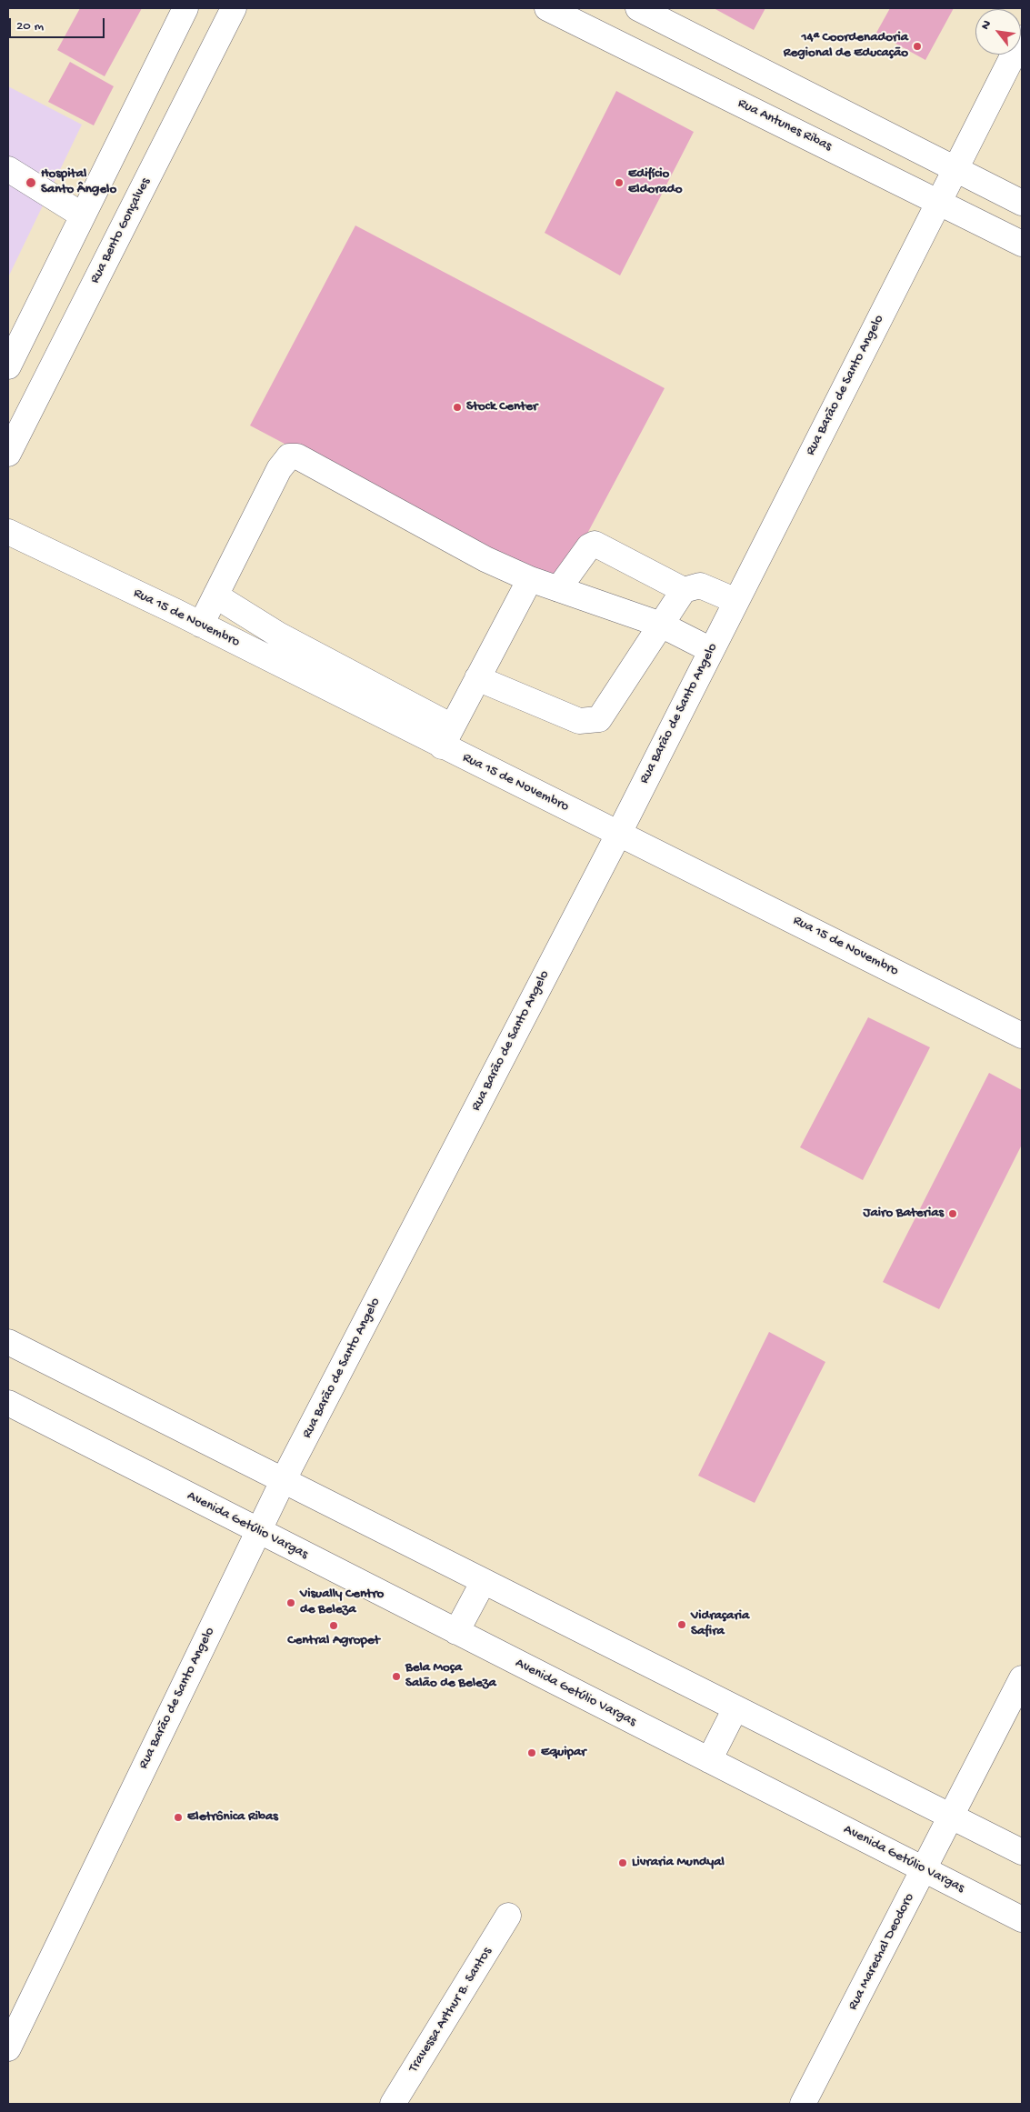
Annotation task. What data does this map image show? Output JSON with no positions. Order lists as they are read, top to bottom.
{
  "streets": {
    "street": [
      "Rua Antunes Ribas",
      "Rua Bento Gonçalves",
      "Rua Barão de Santo Angelo",
      "Rua 15 de Novembro",
      "Avenida Getúlio Vargas",
      "Rua Marechal Deodoro",
      "Travessa Arthur B. Santos"
    ]
  },
  "crossings": [
    ["Rua Antunes Ribas", "Rua Barão de Santo Angelo"],
    ["Rua Barão de Santo Angelo", "Rua 15 de Novembro"],
    ["Rua Barão de Santo Angelo", "Avenida Getúlio Vargas"],
    ["Avenida Getúlio Vargas", "Rua Marechal Deodoro"]
  ],
  "places": [
    "14ª Coordenadoria Regional de Educação",
    "Hospital Santo Ângelo",
    "Edifício Eldorado",
    "Stock Center",
    "Jairo Baterias",
    "Visually Centro de Beleza",
    "Vidraçaria Safira",
    "Central Agropet",
    "Bela Moça Salão de Beleza",
    "Equipar",
    "Eletrônica Ribas",
    "Livraria Mundyal"
  ],
  "scale_bar": "20 m",
  "north": "top left"
}
